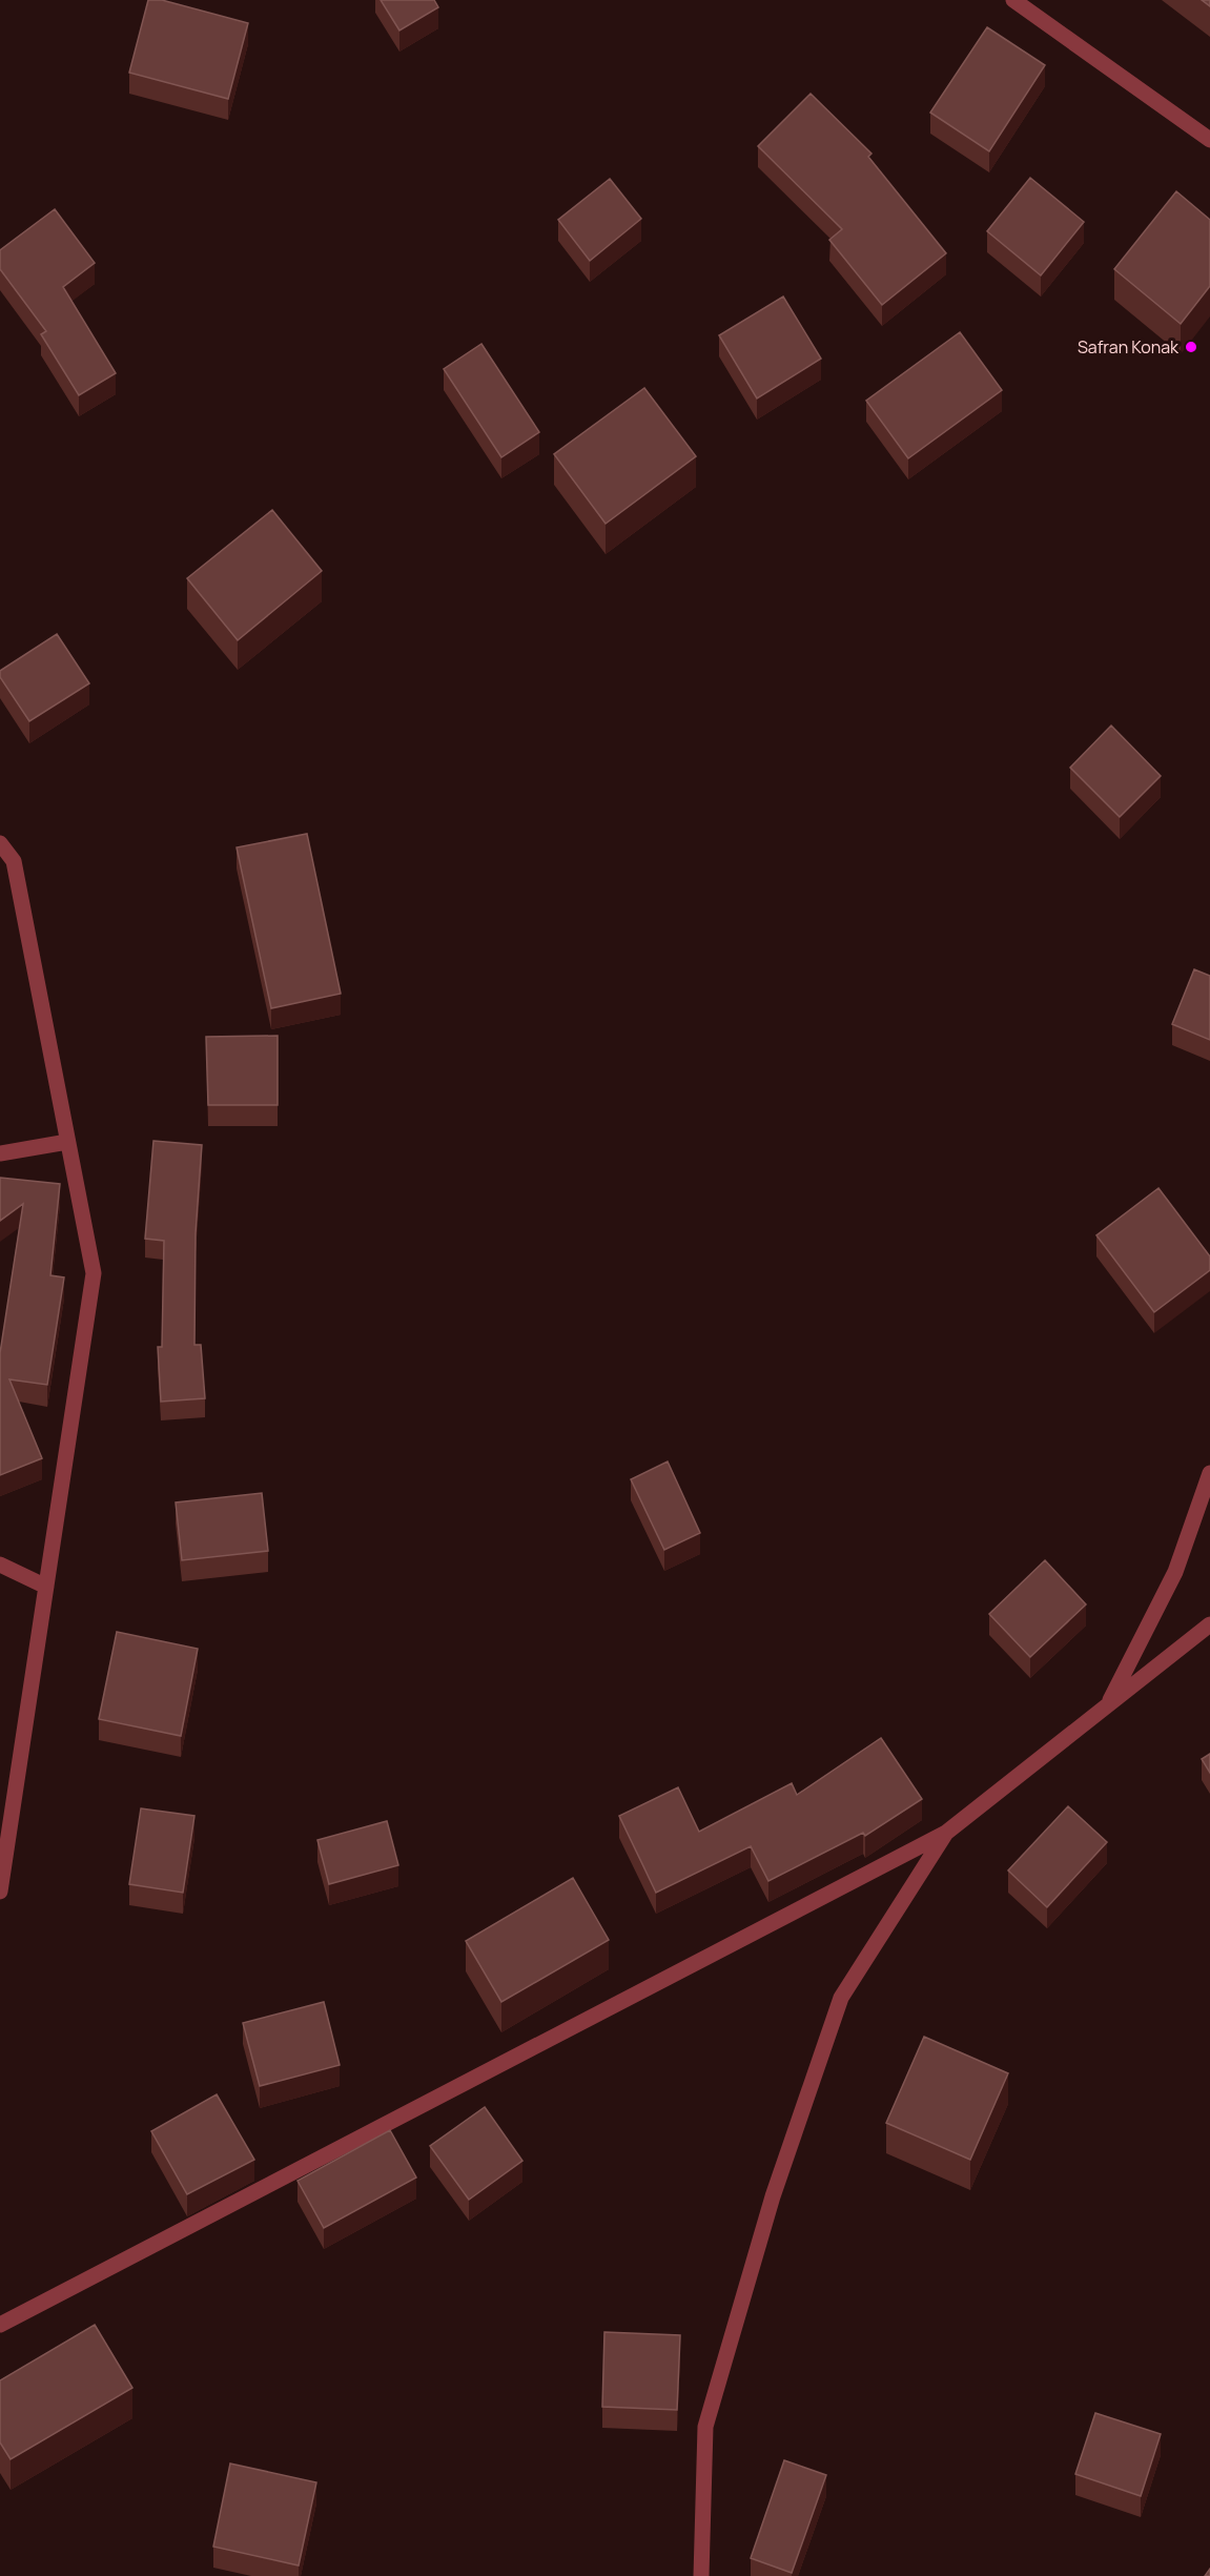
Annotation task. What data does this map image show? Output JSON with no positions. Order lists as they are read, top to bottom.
{
  "places": ["Safran Konak"]
}
